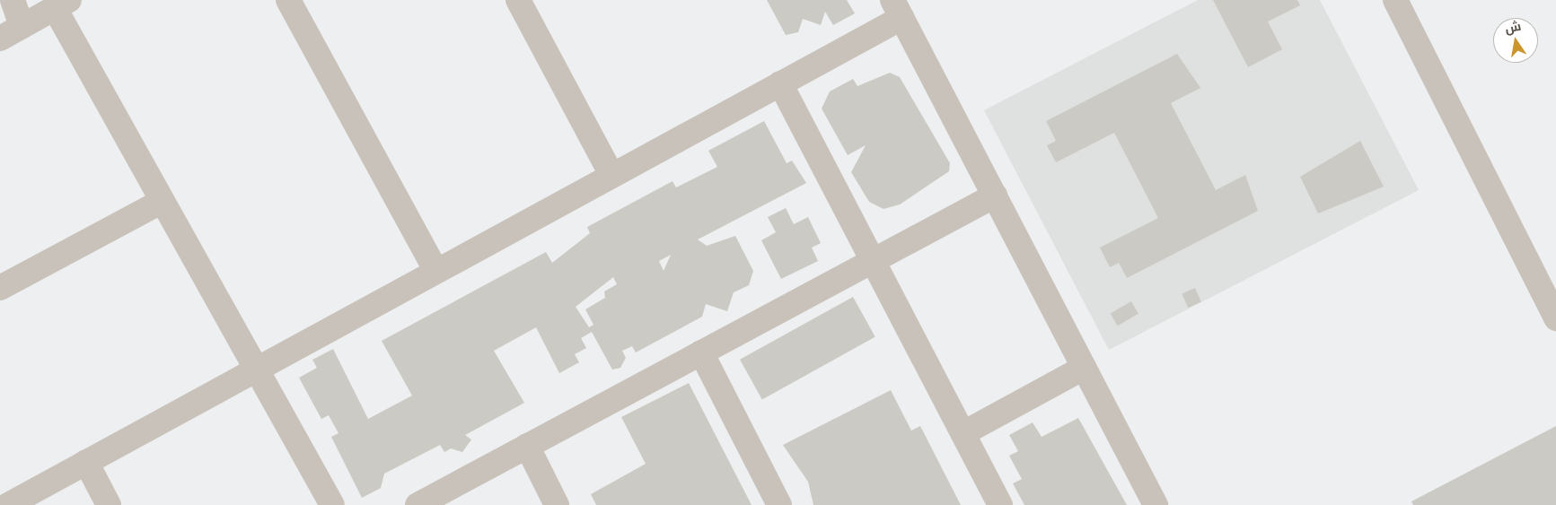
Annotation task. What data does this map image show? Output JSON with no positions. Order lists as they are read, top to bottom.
{
  "north": "top"
}
